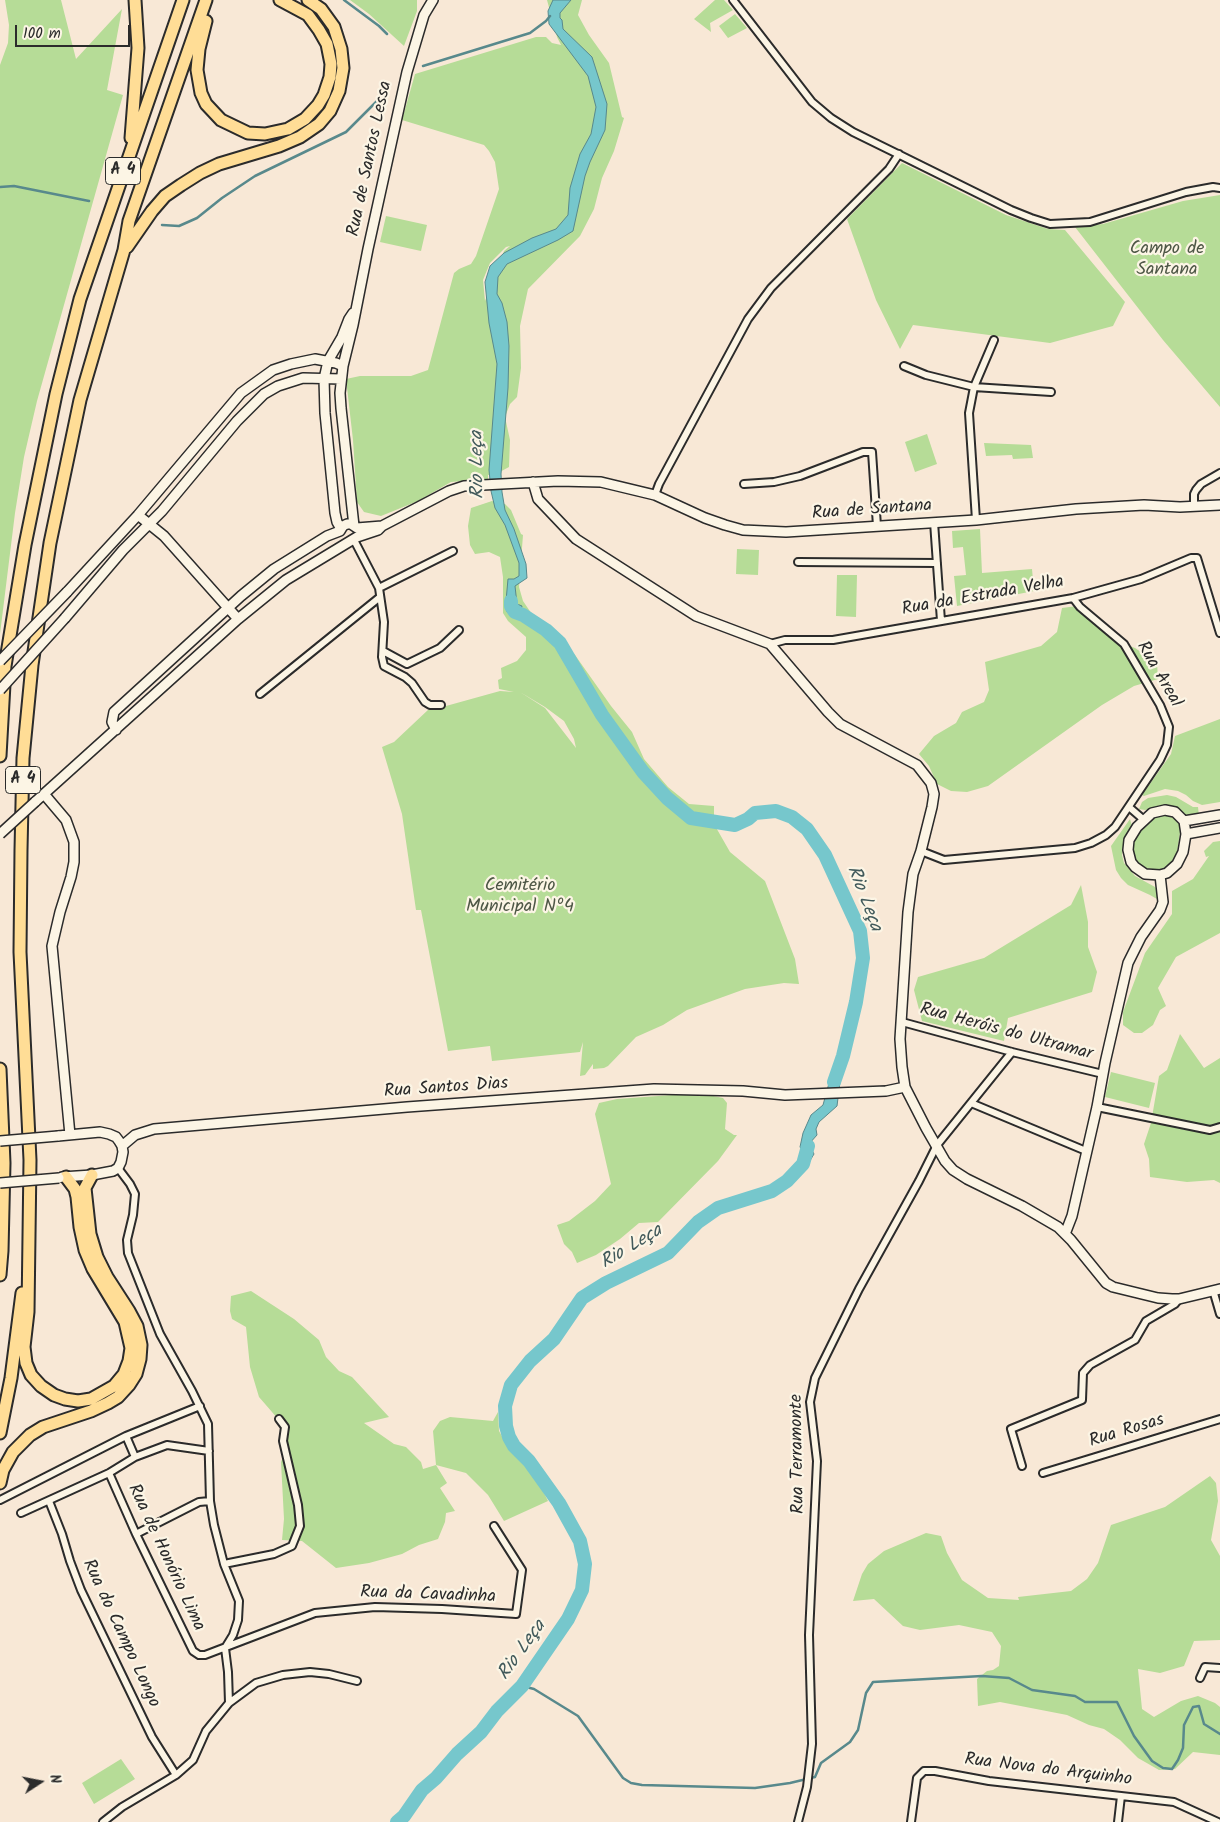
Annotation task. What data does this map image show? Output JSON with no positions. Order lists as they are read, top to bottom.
{
  "streets": {
    "highway": ["A 4"],
    "street": [
      "Rua de Santos Lessa",
      "Rua de Santana",
      "Rua da Estrada Velha",
      "Rua Areal",
      "Rua Heróis do Ultramar",
      "Rua Santos Dias",
      "Rua Rosas",
      "Rua Terramonte",
      "Rua de Honório Lima",
      "Rua da Cavadinha",
      "Rua do Campo Longo",
      "Rua Nova do Arquinho"
    ]
  },
  "crossings": [
    ["Rua de Santos Lessa", "Rua de Santana"],
    ["Rua da Estrada Velha", "Rua Areal"],
    ["Rua Heróis do Ultramar", "Rua Terramonte"],
    ["Rua de Honório Lima", "Rua da Cavadinha"]
  ],
  "water": ["Rio Leça"],
  "parks": ["Campo de Santana", "Cemitério Municipal Nº4"],
  "scale_bar": "100 m",
  "north": "right"
}
